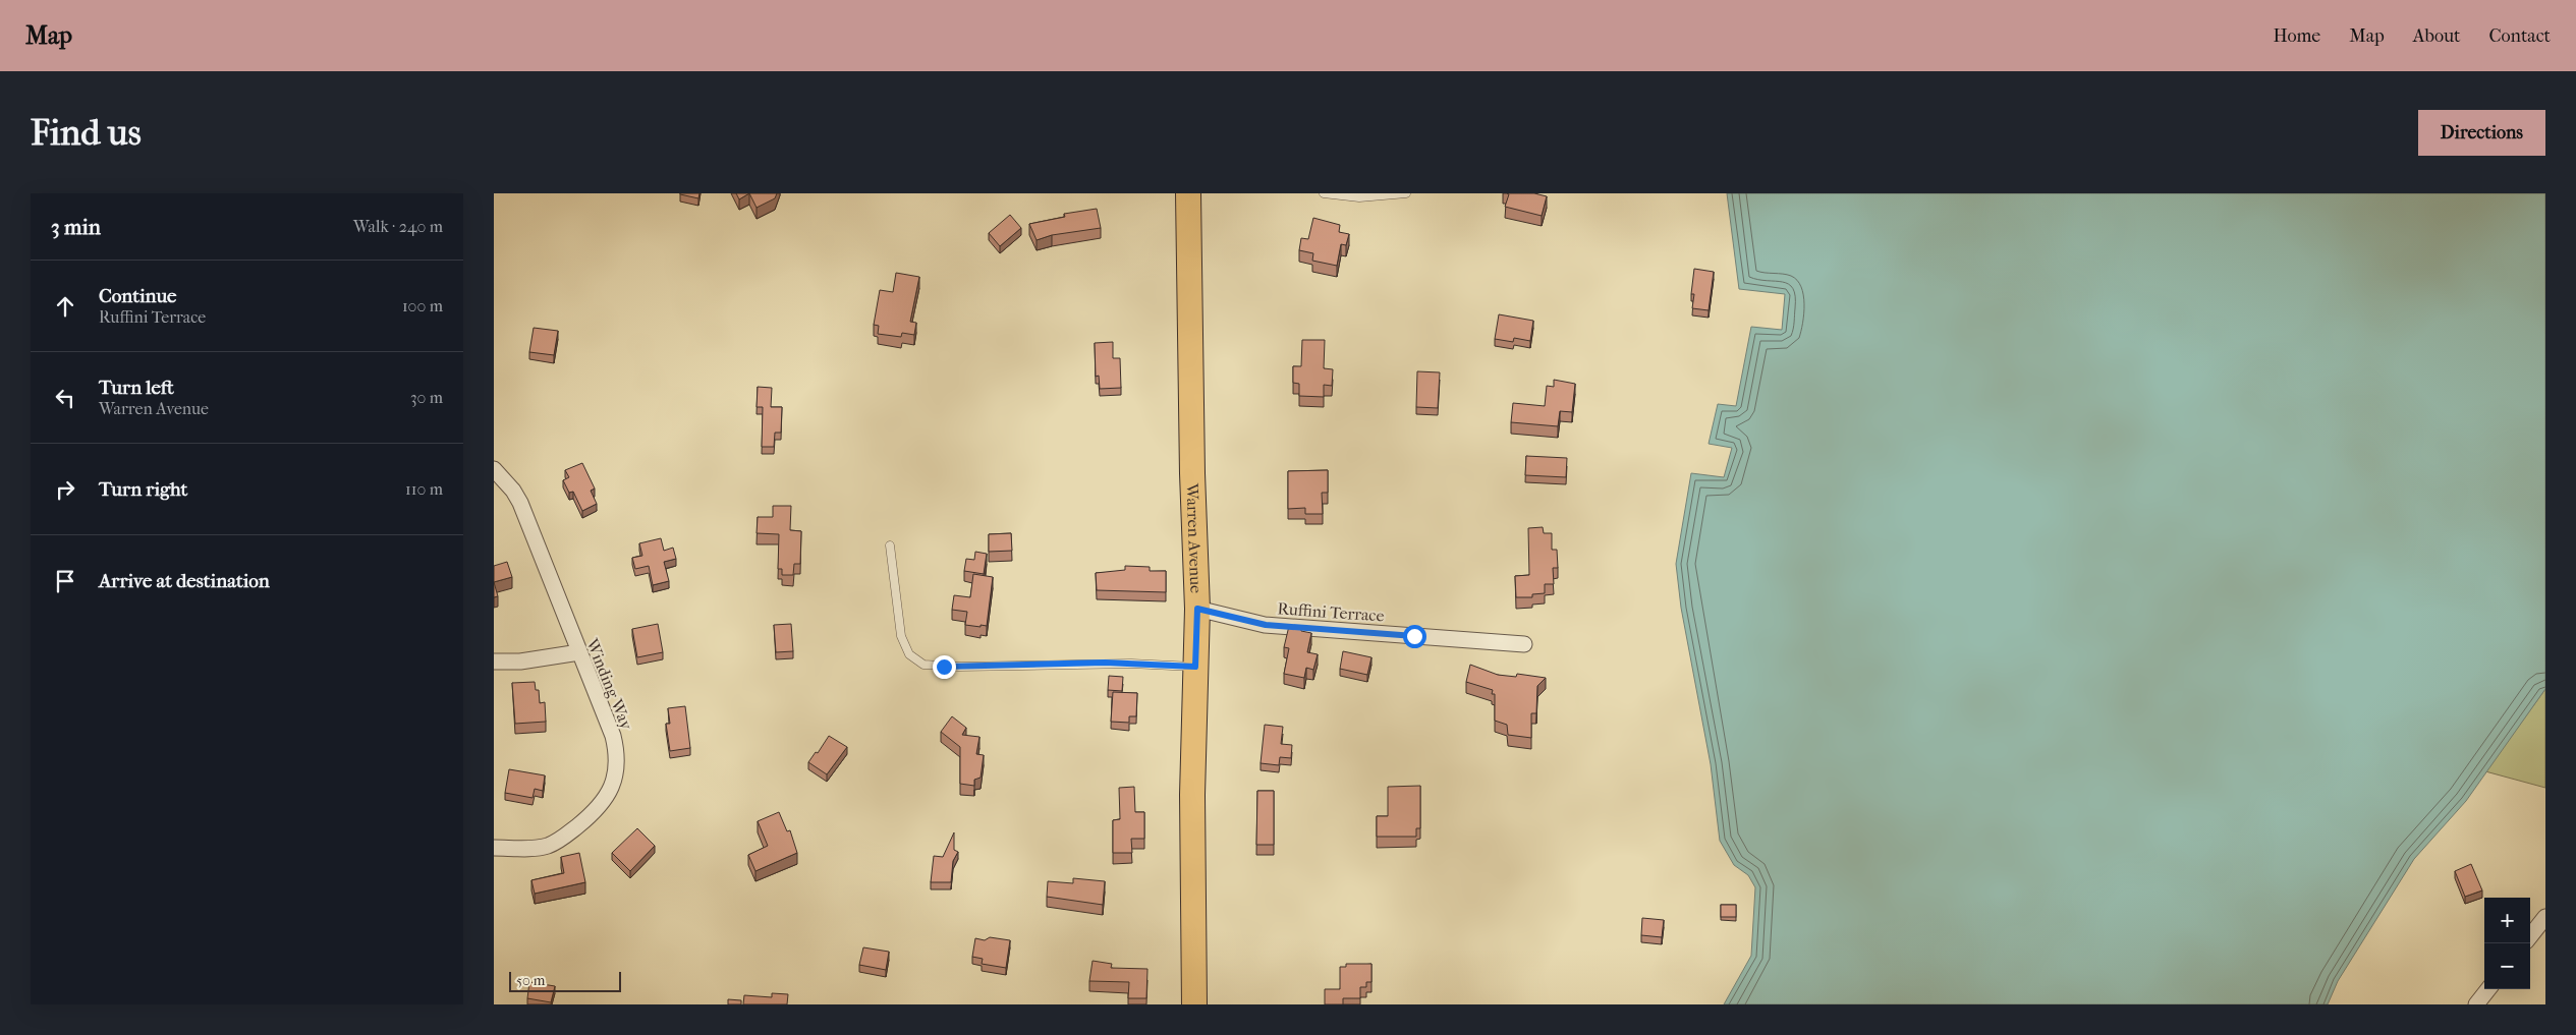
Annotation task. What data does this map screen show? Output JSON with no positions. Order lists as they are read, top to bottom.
{
  "streets": {
    "main road": ["Warren Avenue"],
    "street": ["Ruffini Terrace", "Winding Way"]
  },
  "crossings": [
    ["Warren Avenue", "Ruffini Terrace"]
  ],
  "scale_bar": "50 m",
  "page": {
    "header": "Map",
    "nav": [
      "Home",
      "Map",
      "About",
      "Contact"
    ],
    "buttons": "Directions",
    "title": "Find us",
    "heading": ["3 min", "Walk · 240 m"],
    "list": [
      ["Continue", "Ruffini Terrace", "100 m"],
      ["Turn left", "Warren Avenue", "30 m"],
      ["Turn right", "110 m"],
      "Arrive at destination"
    ],
    "map_buttons": ["+", "−"],
    "scale": "50 m"
  }
}
